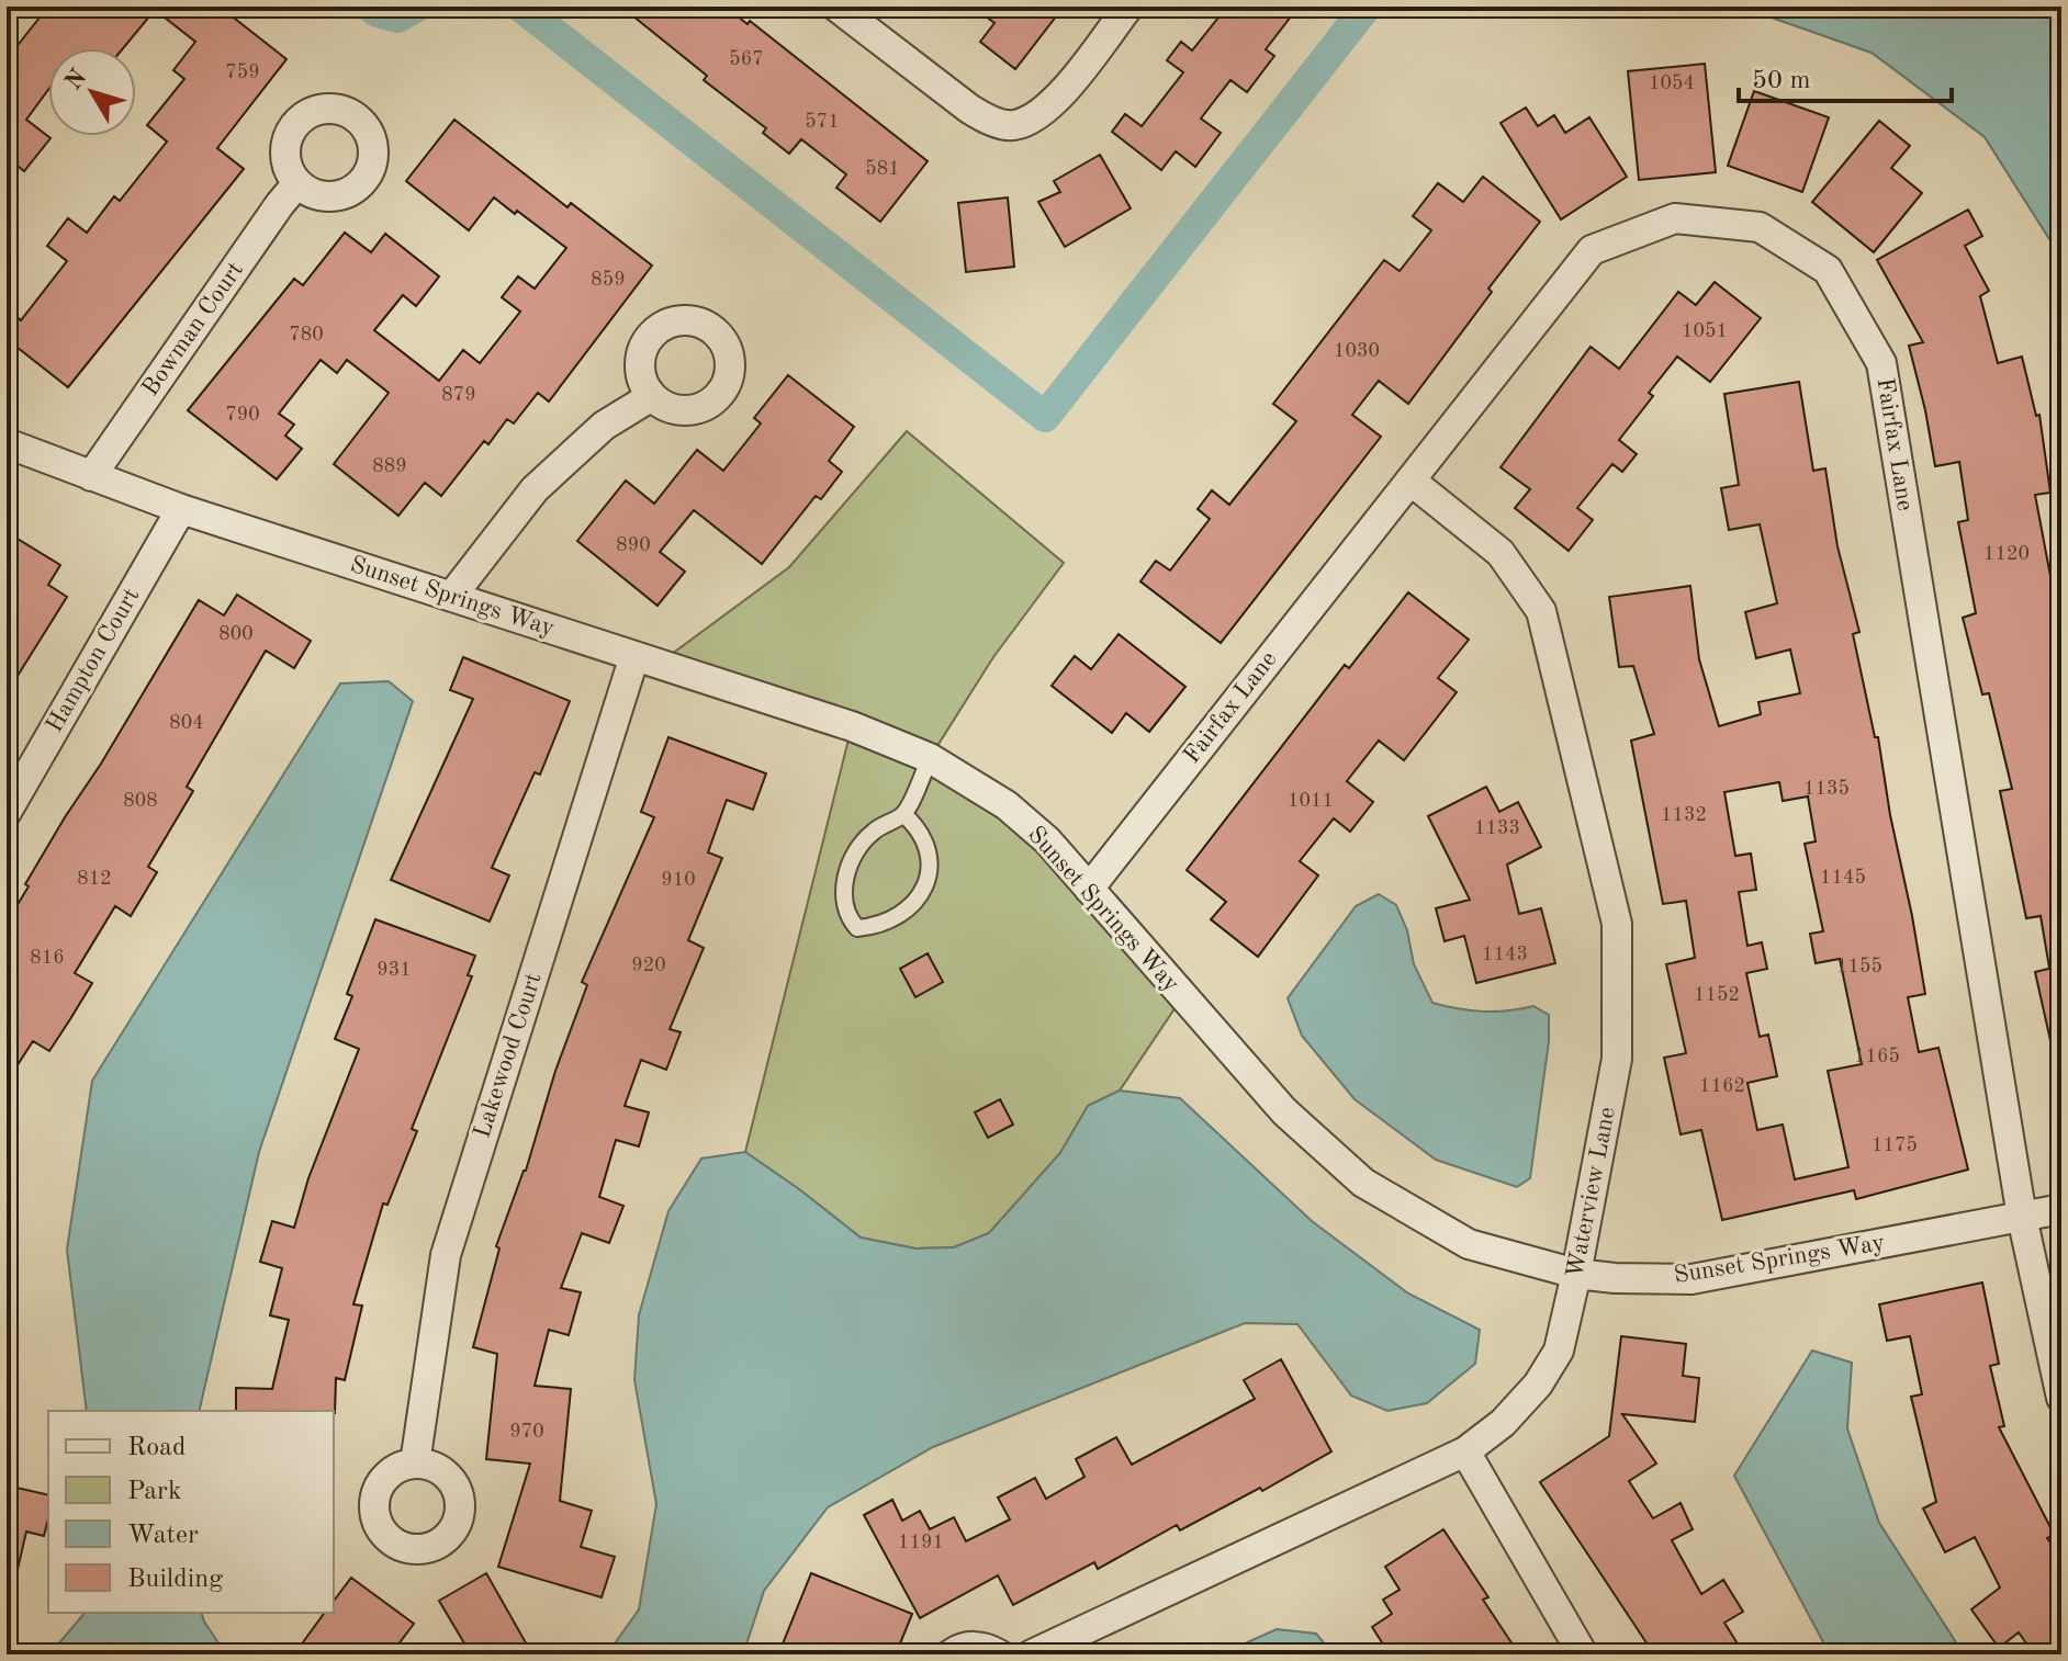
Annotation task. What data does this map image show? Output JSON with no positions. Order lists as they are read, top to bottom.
{
  "streets": {
    "street": [
      "Bowman Court",
      "Fairfax Lane",
      "Sunset Springs Way",
      "Hampton Court",
      "Lakewood Court",
      "Waterview Lane"
    ]
  },
  "crossings": [
    ["Bowman Court", "Sunset Springs Way"],
    ["Fairfax Lane", "Sunset Springs Way"],
    ["Fairfax Lane", "Waterview Lane"],
    ["Sunset Springs Way", "Hampton Court"],
    ["Sunset Springs Way", "Lakewood Court"],
    ["Sunset Springs Way", "Waterview Lane"]
  ],
  "house_numbers": [
    "567",
    "759",
    "1054",
    "571",
    "581",
    "859",
    "1051",
    "780",
    "1030",
    "879",
    "790",
    "889",
    "890",
    "1120",
    "800",
    "804",
    "1135",
    "808",
    "1011",
    "1132",
    "1133",
    "1145",
    "812",
    "910",
    "1143",
    "816",
    "920",
    "1155",
    "931",
    "1152",
    "1165",
    "1162",
    "1175",
    "970",
    "1191"
  ],
  "legend": [
    "Road",
    "Park",
    "Water",
    "Building"
  ],
  "scale_bar": "50 m",
  "north": "top left"
}
